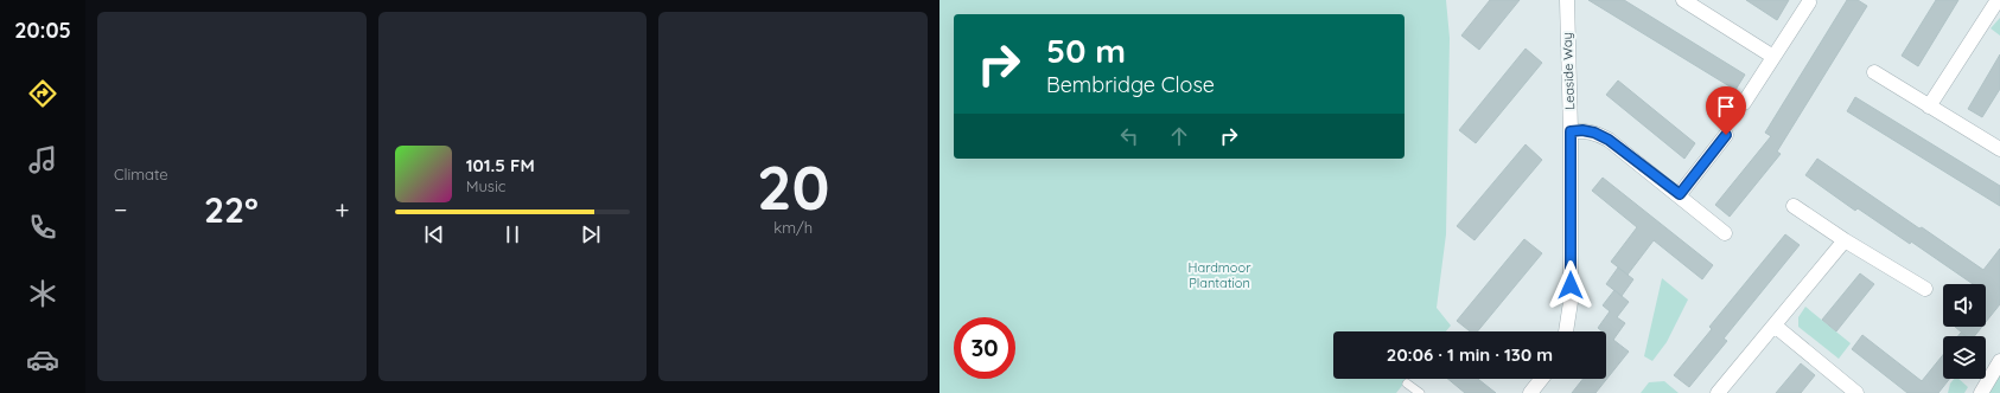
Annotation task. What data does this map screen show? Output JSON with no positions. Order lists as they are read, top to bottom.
{
  "streets": {
    "street": ["Leaside Way"]
  },
  "parks": ["Hardmoor Plantation"],
  "page": {
    "tabs": "20:05",
    "tile": [
      "Climate",
      ["20", "km/h"]
    ],
    "turn": ["50 m", "Bembridge Close"],
    "song": ["101.5 FM", "Music"],
    "heat": ["−", "22°", "+"],
    "limit": "30",
    "trip": "20:06 · 1 min · 130 m"
  }
}
